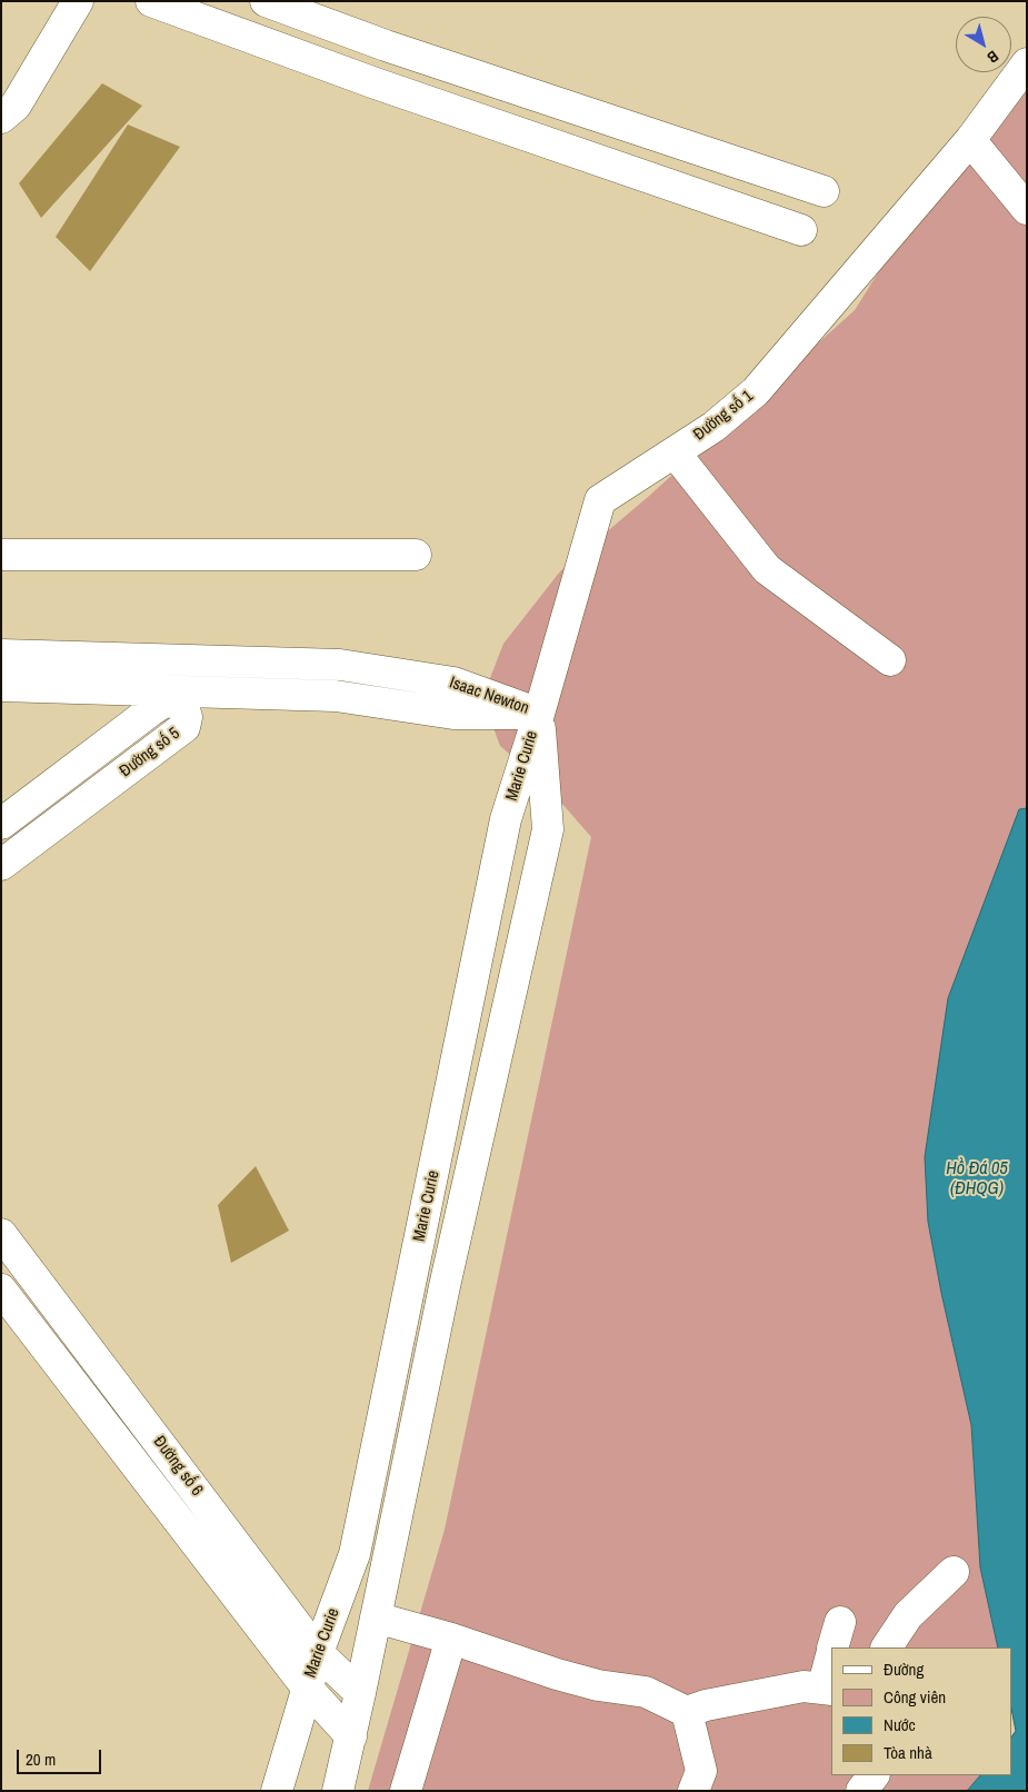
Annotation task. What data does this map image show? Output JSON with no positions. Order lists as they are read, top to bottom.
{
  "streets": {
    "street": [
      "Đường số 1",
      "Isaac Newton",
      "Đường số 5",
      "Marie Curie",
      "Đường số 6"
    ]
  },
  "crossings": [
    ["Đường số 1", "Isaac Newton"],
    ["Đường số 1", "Marie Curie"],
    ["Isaac Newton", "Marie Curie"],
    ["Marie Curie", "Đường số 6"]
  ],
  "water": ["Hồ Đá 05 (ĐHQG)"],
  "legend": [
    "Đường",
    "Công viên",
    "Nước",
    "Tòa nhà"
  ],
  "scale_bar": "20 m",
  "north": "bottom right"
}
